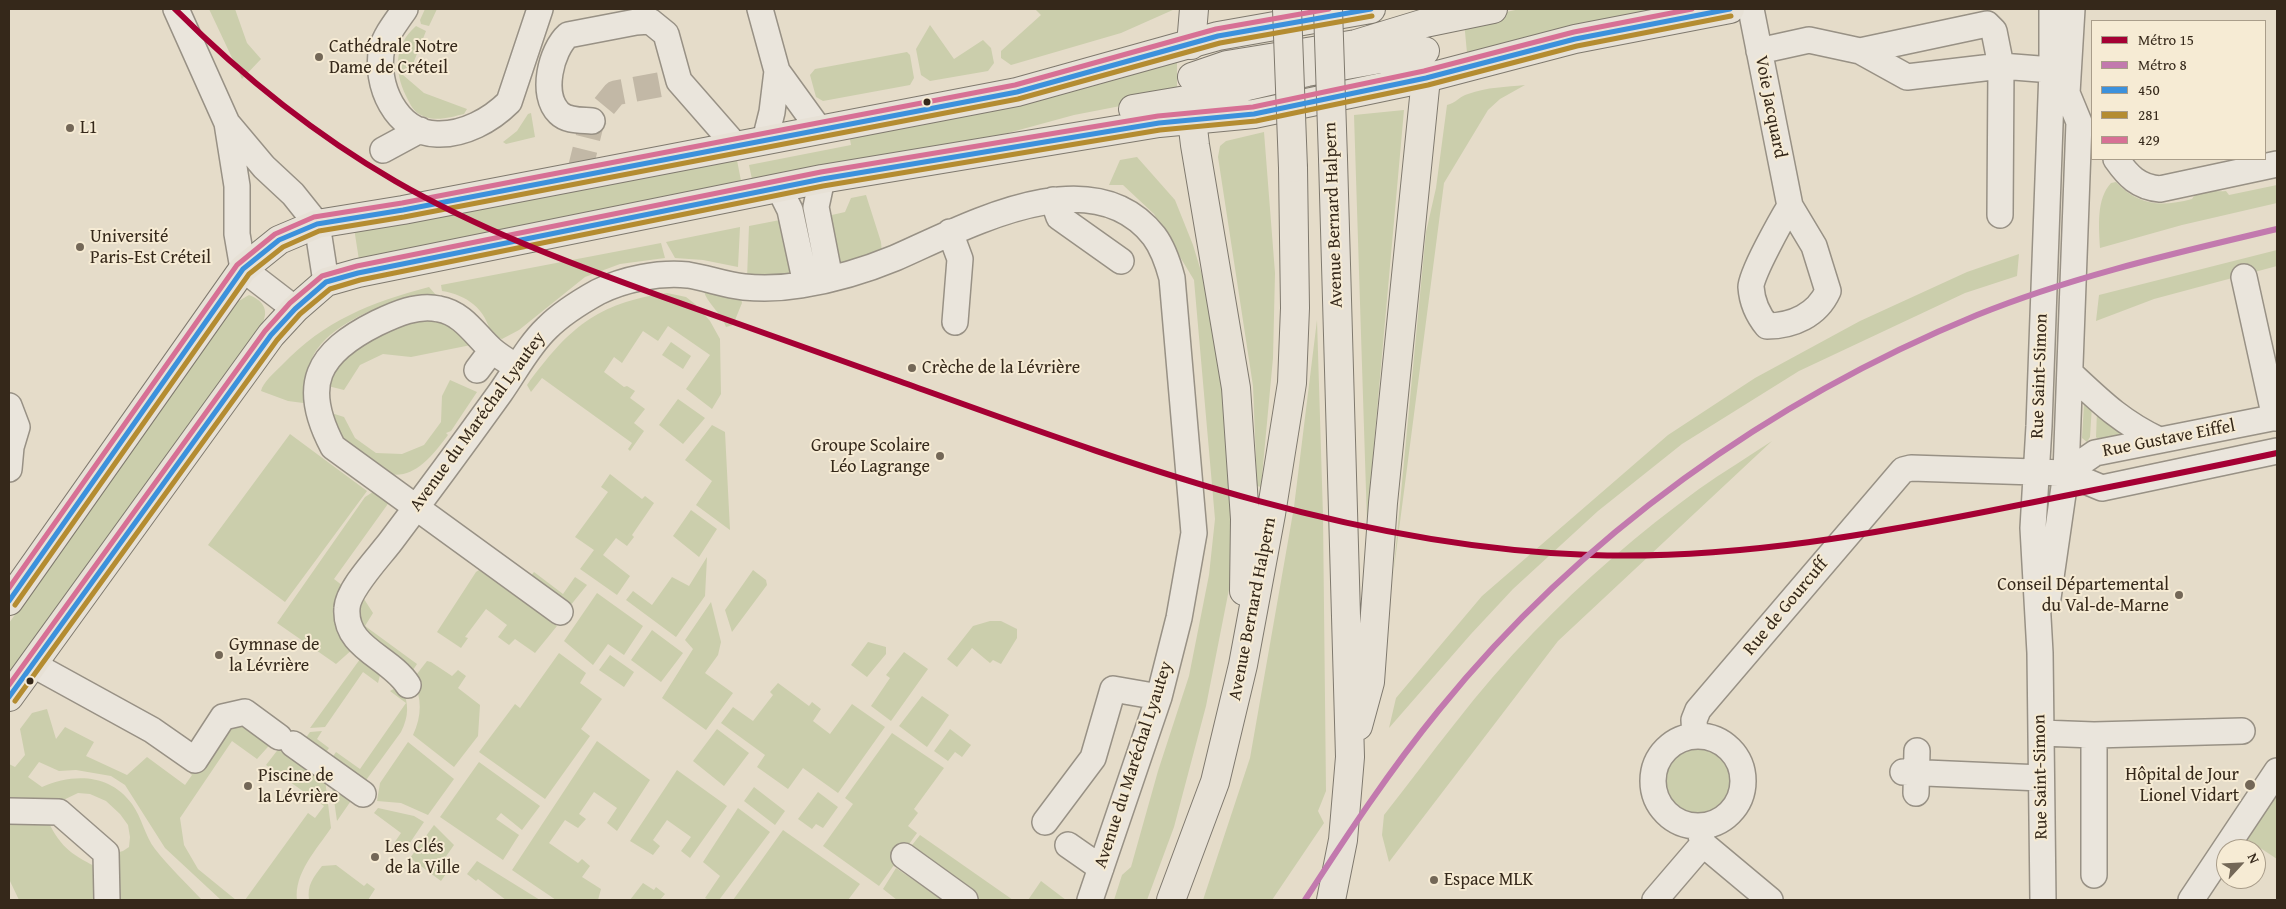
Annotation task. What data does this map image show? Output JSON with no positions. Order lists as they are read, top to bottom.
{
  "streets": {
    "main road": ["Avenue Bernard Halpern"],
    "street": [
      "Voie Jacquard",
      "Rue Saint-Simon",
      "Avenue du Maréchal Lyautey",
      "Rue Gustave Eiffel",
      "Rue de Gourcuff"
    ]
  },
  "crossings": [
    ["Rue Saint-Simon", "Rue Gustave Eiffel"],
    ["Rue Saint-Simon", "Rue de Gourcuff"],
    ["Rue Gustave Eiffel", "Rue de Gourcuff"]
  ],
  "places": [
    "Cathédrale Notre Dame de Créteil",
    "L1",
    "Université Paris-Est Créteil",
    "Crèche de la Lévrière",
    "Groupe Scolaire Léo Lagrange",
    "Conseil Départemental du Val-de-Marne",
    "Gymnase de la Lévrière",
    "Hôpital de Jour Lionel Vidart",
    "Piscine de la Lévrière",
    "Les Clés de la Ville",
    "Espace MLK"
  ],
  "lines": [
    "metro line 15",
    "transit line 450",
    "transit line 429",
    "transit line 281",
    "metro line 8"
  ],
  "legend": [
    "Métro 15",
    "Métro 8",
    "450",
    "281",
    "429"
  ],
  "north": "top right"
}
